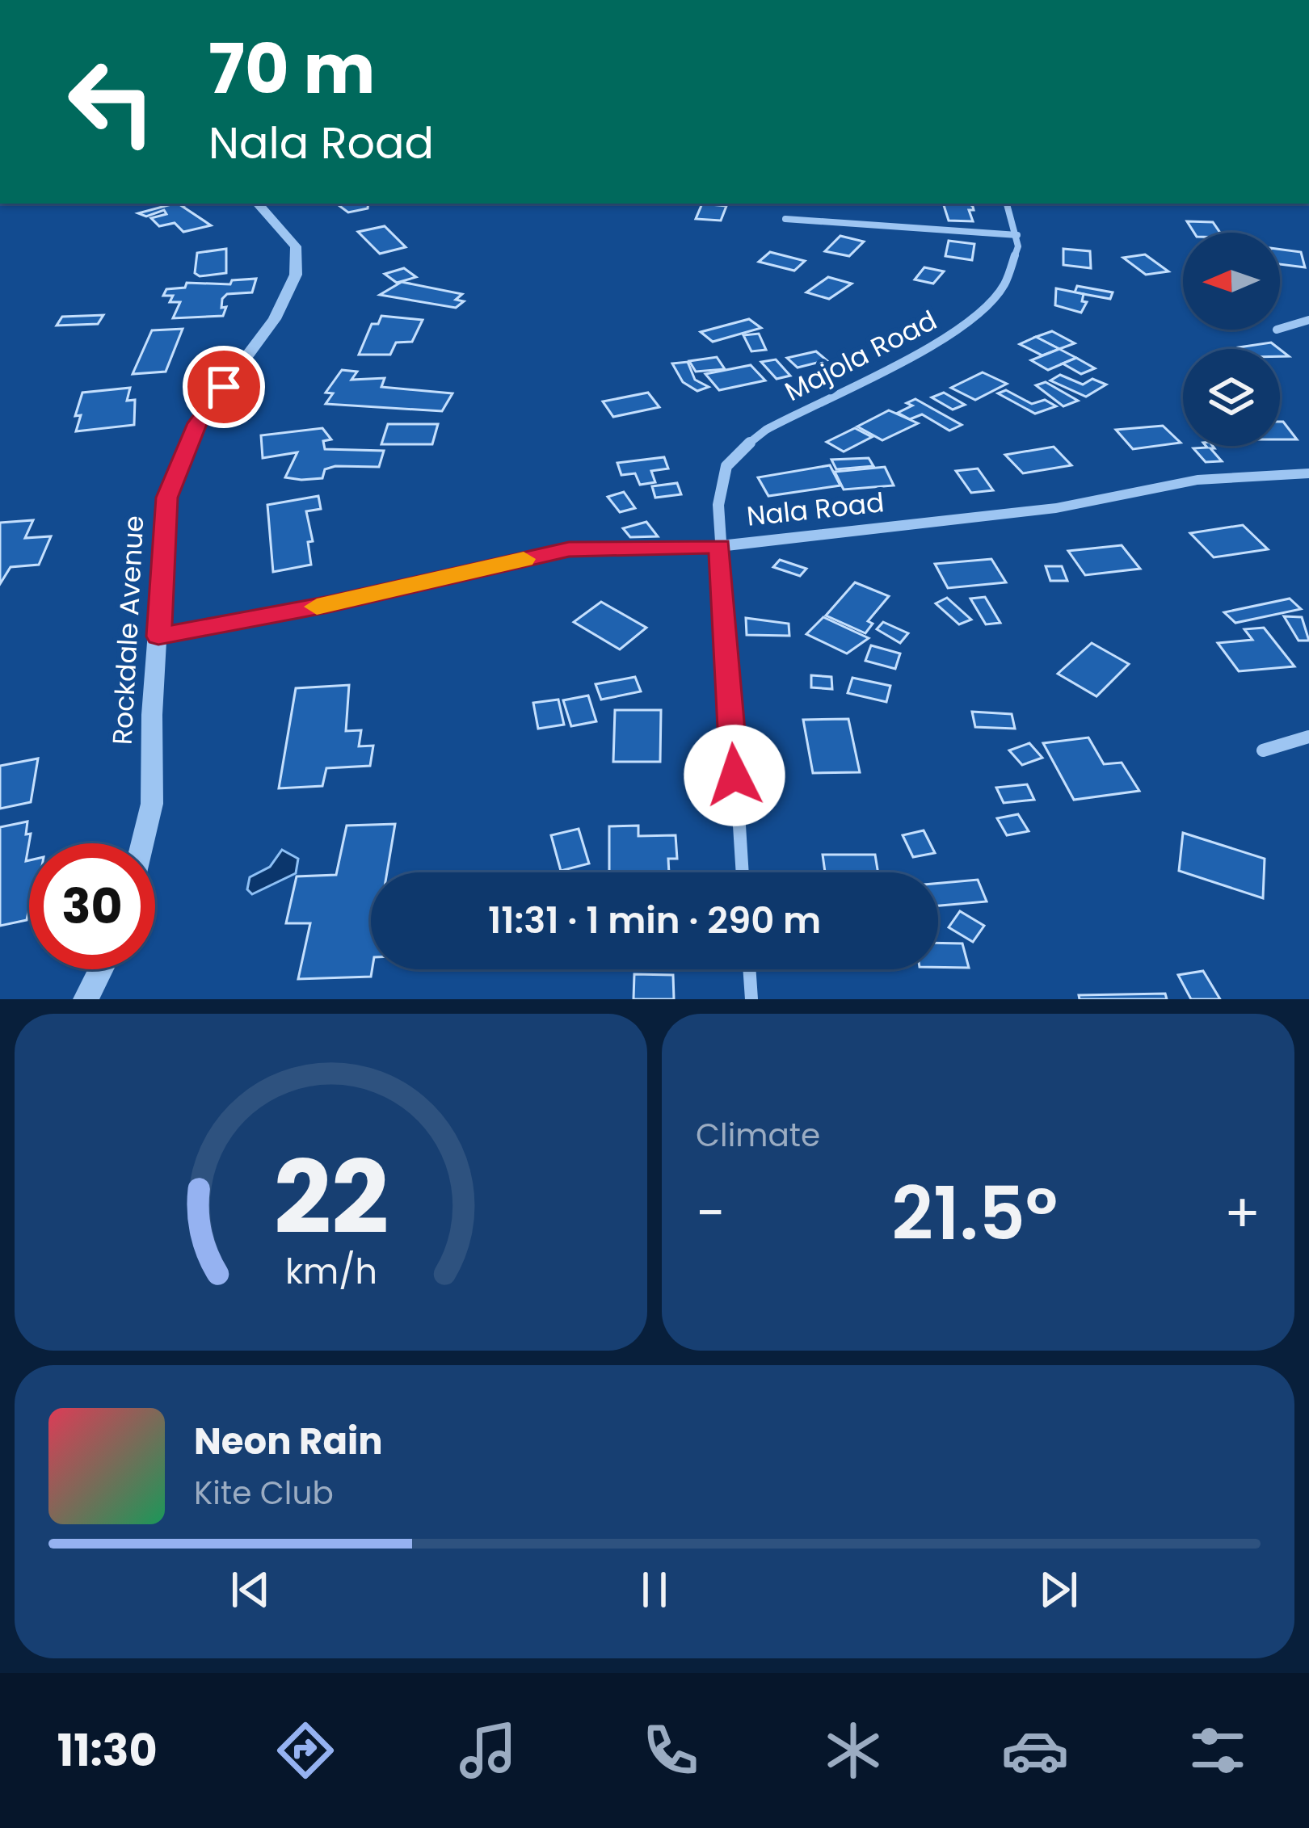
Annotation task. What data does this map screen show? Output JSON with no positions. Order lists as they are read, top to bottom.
{
  "streets": {
    "street": ["Majola Road", "Nala Road", "Rockdale Avenue"]
  },
  "crossings": [
    ["Majola Road", "Nala Road"],
    ["Nala Road", "Rockdale Avenue"]
  ],
  "north": "left",
  "page": {
    "turn": ["70 m", "Nala Road"],
    "limit": "30",
    "trip": "11:31 · 1 min · 290 m",
    "tile": "Climate",
    "heat": ["−", "21.5°", "+"],
    "song": ["Neon Rain", "Kite Club"],
    "tabs": "11:30",
    "gauge": ["22", "km/h"]
  }
}
